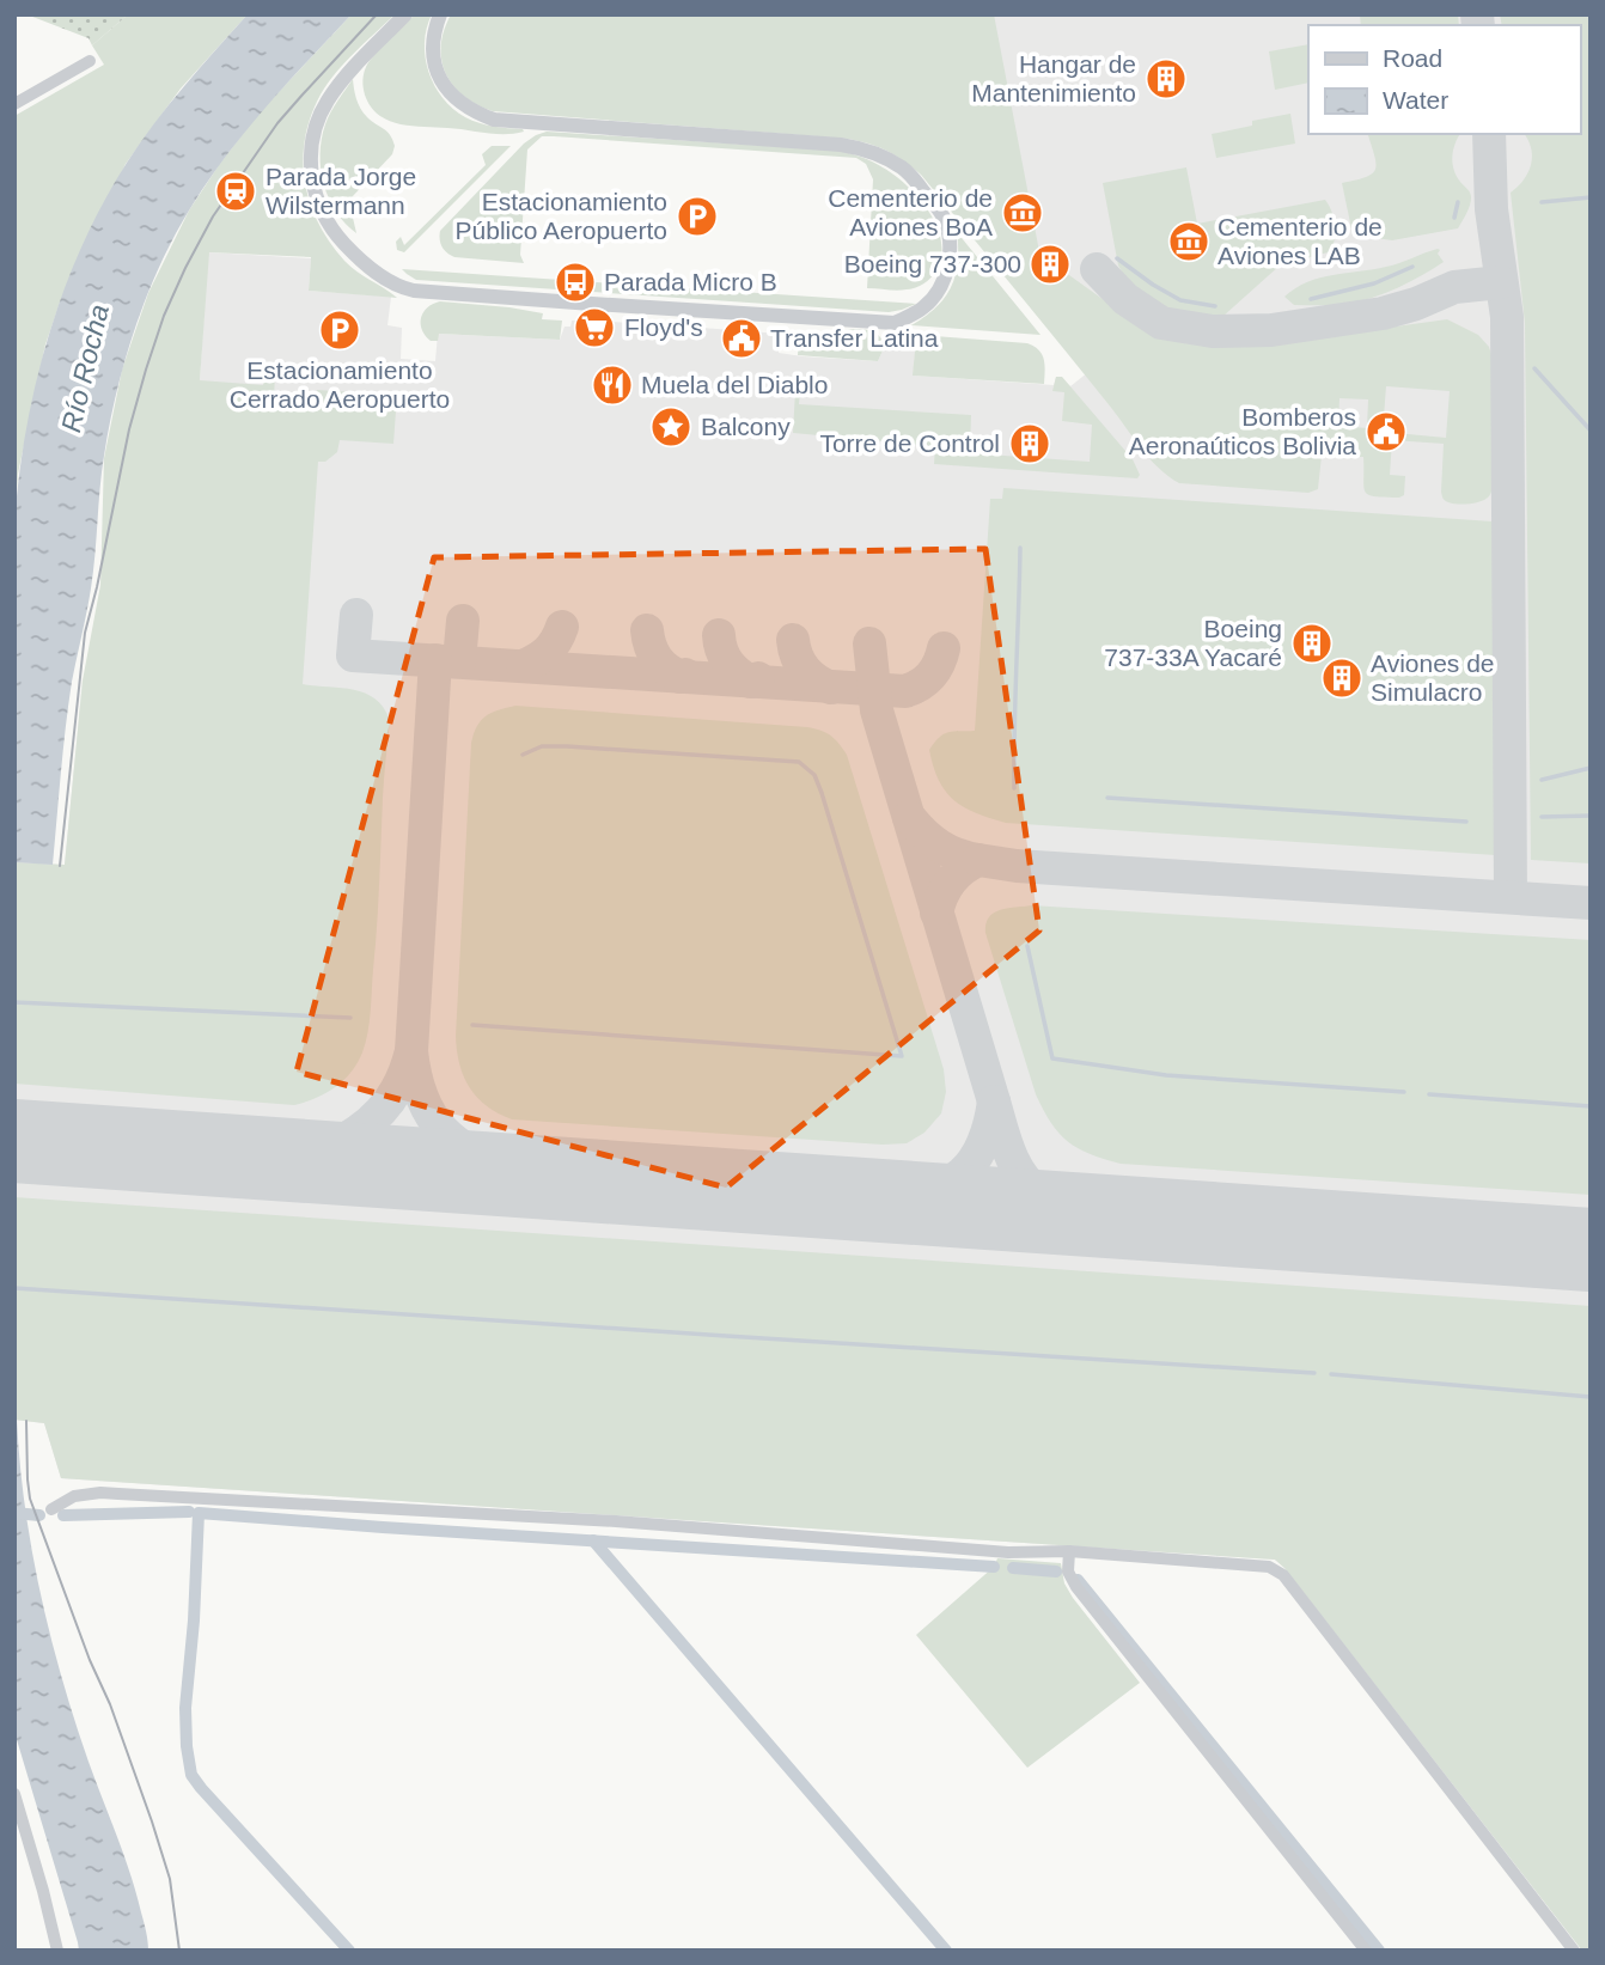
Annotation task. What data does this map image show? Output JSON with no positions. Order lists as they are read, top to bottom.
{
  "water": ["Río Rocha"],
  "places": {
    "building": [
      "Hangar de Mantenimiento",
      "Boeing 737-300",
      "Torre de Control",
      "Boeing 737-33A Yacaré",
      "Aviones de Simulacro"
    ],
    "station": ["Parada Jorge Wilstermann"],
    "museum": ["Cementerio de Aviones BoA", "Cementerio de Aviones LAB"],
    "parking": ["Estacionamiento Público Aeropuerto", "Estacionamiento Cerrado Aeropuerto"],
    "bus stop": ["Parada Micro B"],
    "supermarket": ["Floyd's"],
    "public building": ["Transfer Latina", "Bomberos Aeronaúticos Bolivia"],
    "restaurant": ["Muela del Diablo"],
    "place": ["Balcony"]
  },
  "legend": ["Road", "Water"]
}
